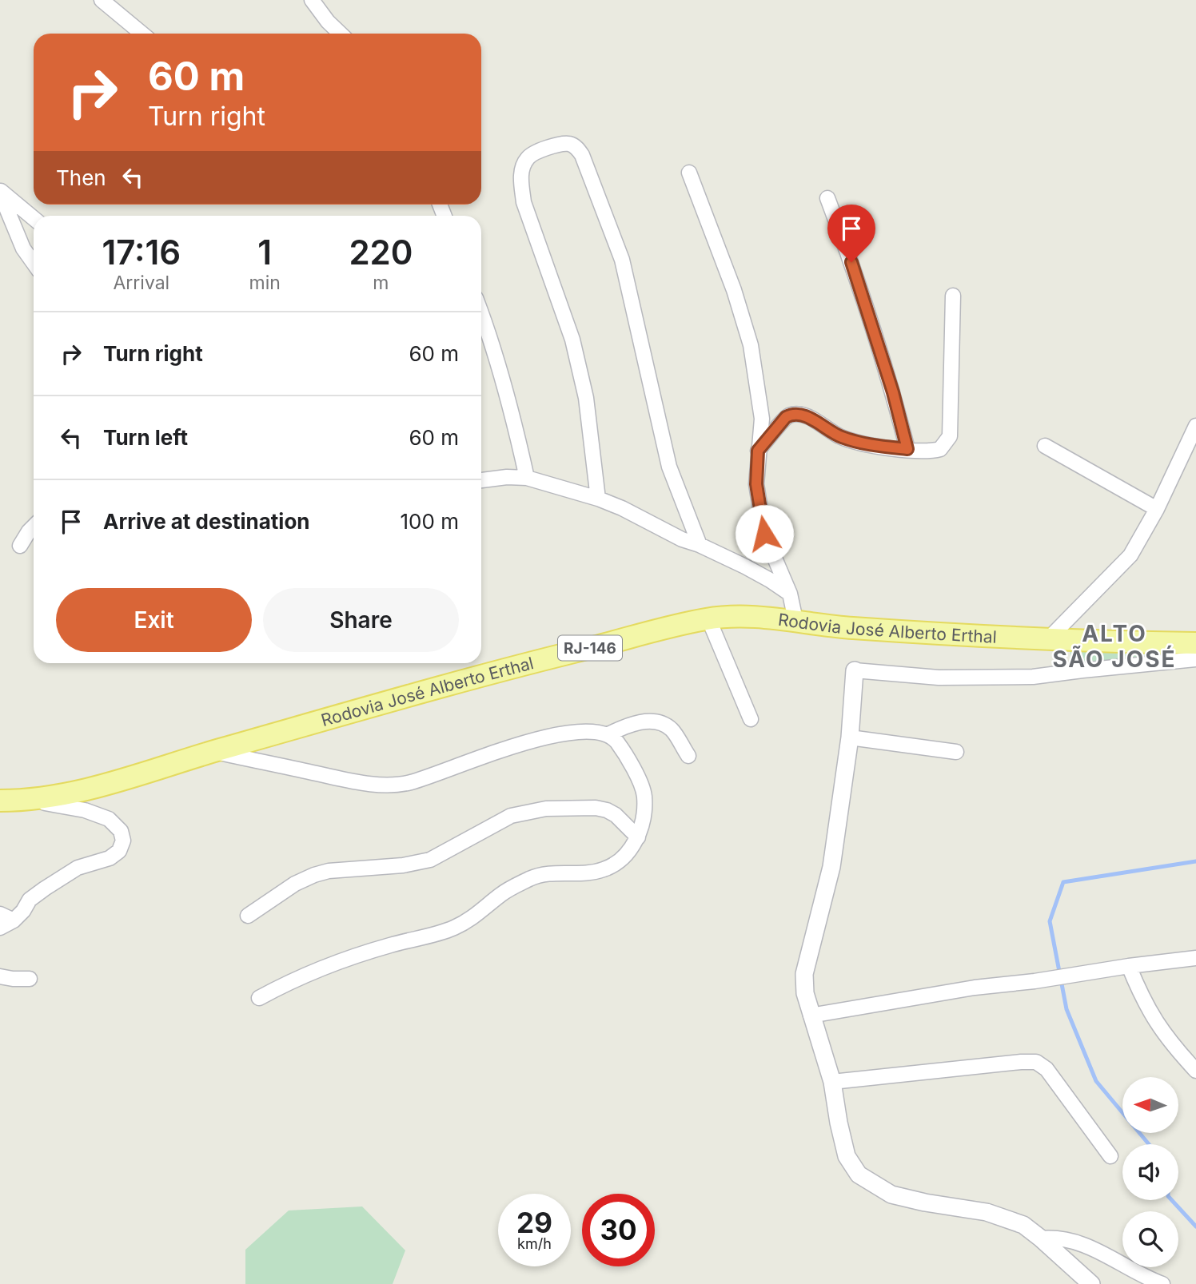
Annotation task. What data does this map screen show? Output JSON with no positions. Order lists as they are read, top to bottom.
{
  "streets": {
    "main road": ["Rodovia José Alberto Erthal", "RJ-146"]
  },
  "districts": ["ALTO SÃO JOSÉ"],
  "north": "left",
  "page": {
    "turn": ["60 m", "Turn right"],
    "then": "Then",
    "eta": [
      "17:16",
      "Arrival",
      "1",
      "min",
      "220",
      "m"
    ],
    "list": [
      {
        "name": "Turn right",
        "value": "60 m"
      },
      {
        "name": "Turn left",
        "value": "60 m"
      },
      {
        "name": "Arrive at destination",
        "value": "100 m"
      }
    ],
    "buttons": ["Exit", "Share"],
    "speed": "29 km/h",
    "limit": "30"
  }
}
